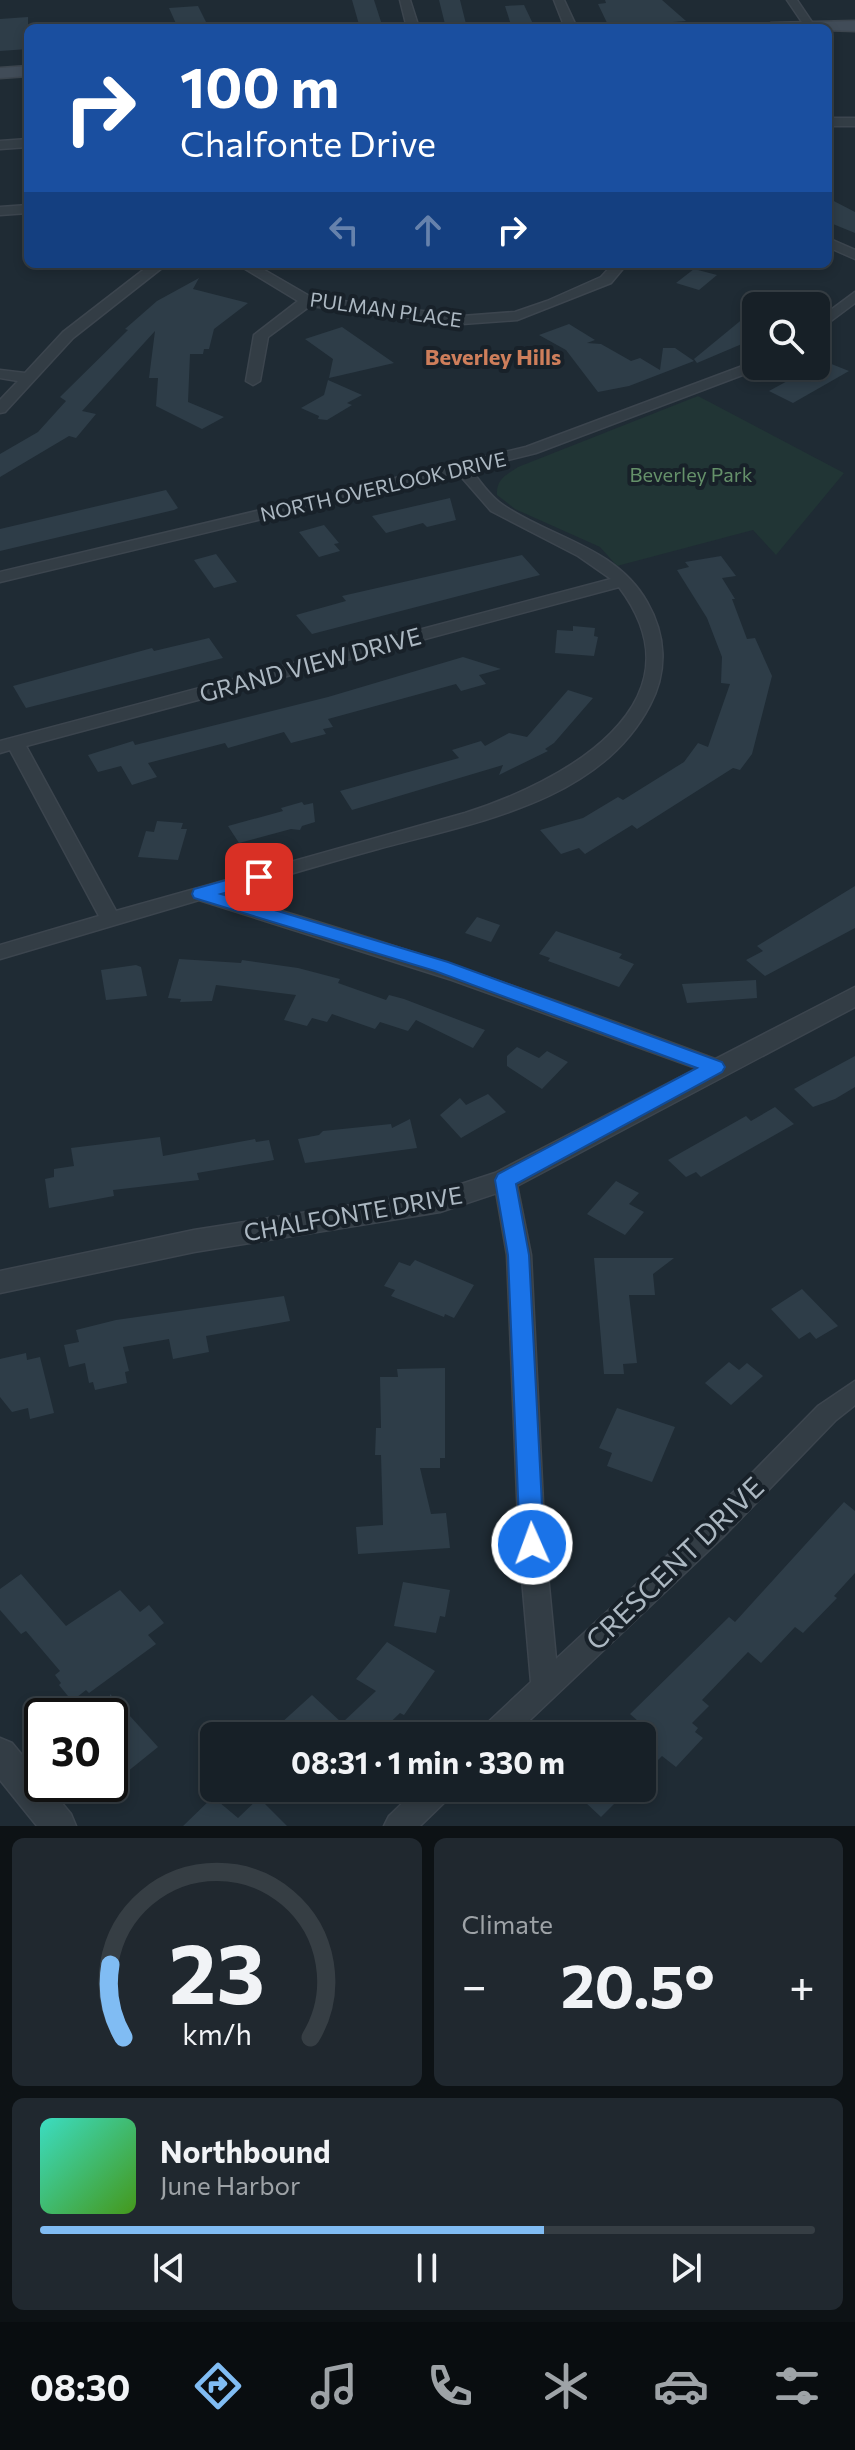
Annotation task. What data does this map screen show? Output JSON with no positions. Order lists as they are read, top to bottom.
{
  "streets": {
    "street": [
      "PULMAN PLACE",
      "NORTH OVERLOOK DRIVE",
      "GRAND VIEW DRIVE",
      "CHALFONTE DRIVE",
      "CRESCENT DRIVE"
    ]
  },
  "districts": ["Beverley Hills"],
  "parks": ["Beverley Park"],
  "page": {
    "turn": ["100 m", "Chalfonte Drive"],
    "limit": "30",
    "trip": "08:31 · 1 min · 330 m",
    "tile": "Climate",
    "heat": ["−", "20.5°", "+"],
    "song": ["Northbound", "June Harbor"],
    "tabs": "08:30",
    "gauge": ["23", "km/h"]
  }
}
